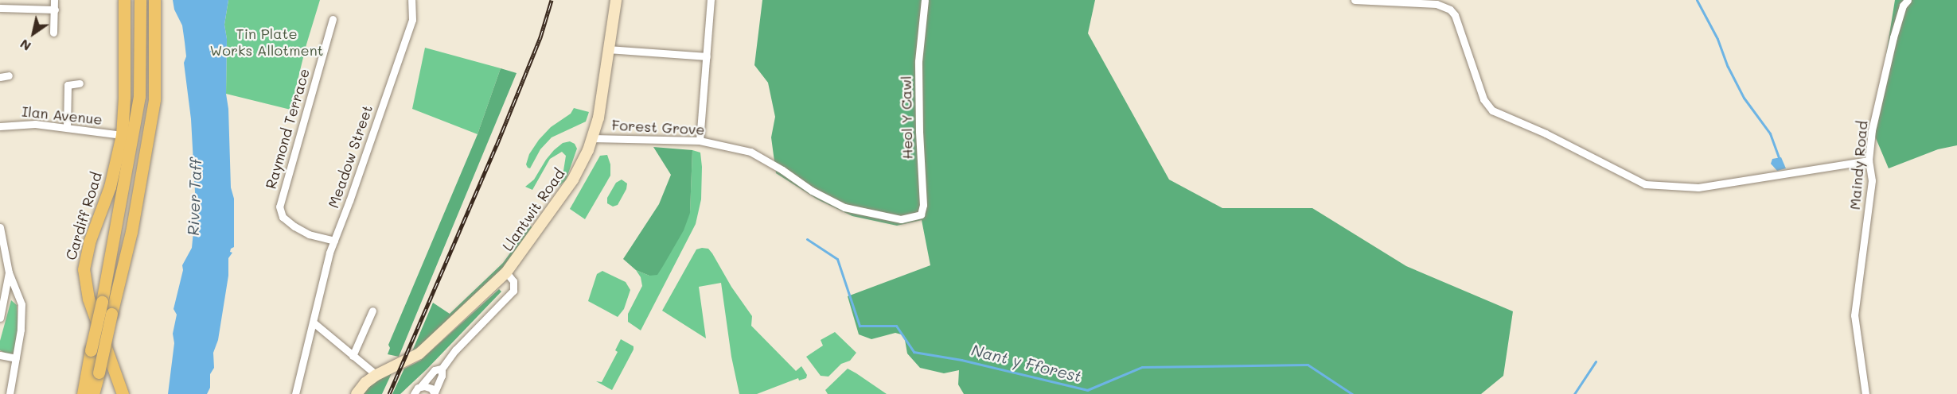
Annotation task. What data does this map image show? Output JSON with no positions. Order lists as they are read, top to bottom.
{
  "streets": {
    "main road": ["Llantwit Road", "Cardiff Road"],
    "street": [
      "Ilan Avenue",
      "Heol Y Cawl",
      "Forest Grove",
      "Raymond Terrace",
      "Meadow Street",
      "Maindy Road"
    ]
  },
  "crossings": [
    ["Ilan Avenue", "Cardiff Road"],
    ["Heol Y Cawl", "Forest Grove"],
    ["Forest Grove", "Llantwit Road"],
    ["Raymond Terrace", "Meadow Street"]
  ],
  "water": ["River Taff", "Nant y Fforest"],
  "parks": ["Tin Plate Works Allotment"],
  "north": "bottom left"
}
